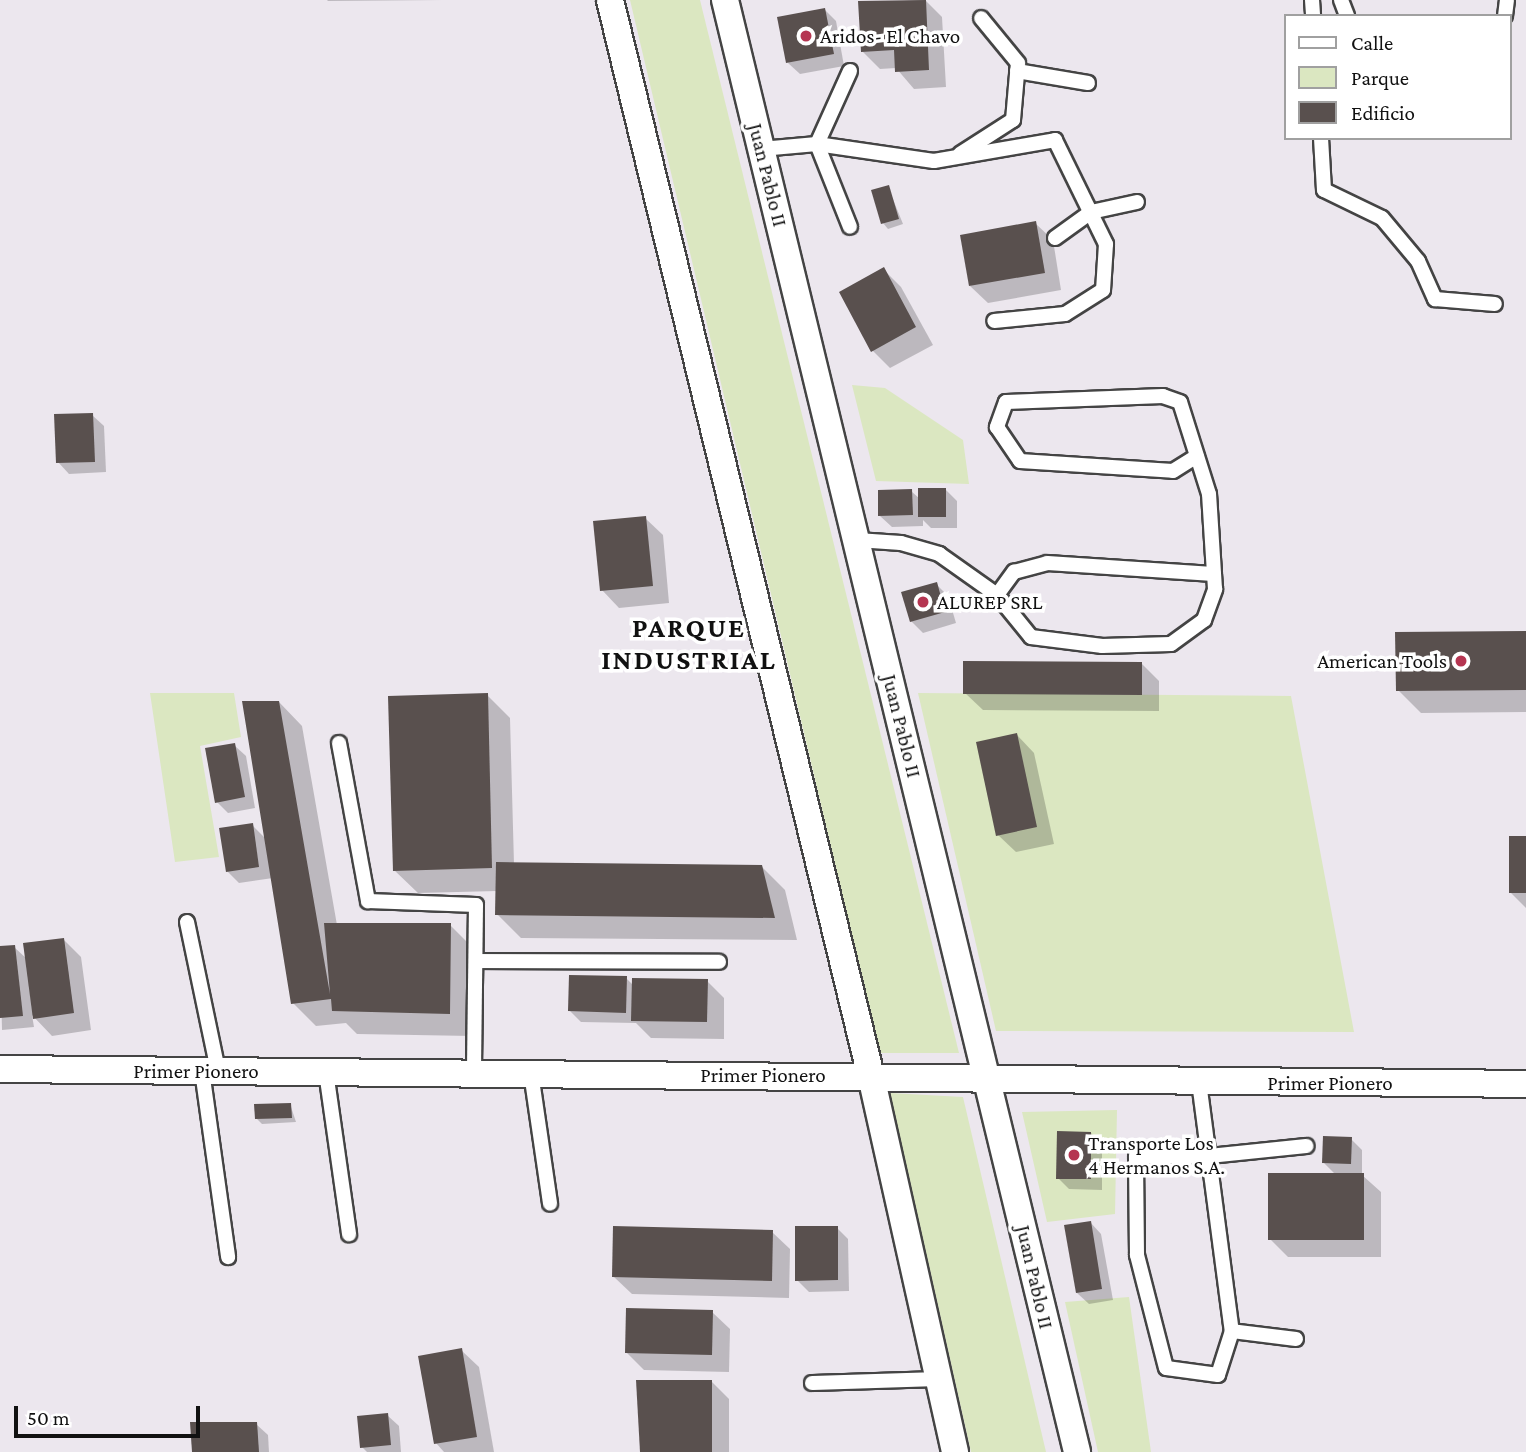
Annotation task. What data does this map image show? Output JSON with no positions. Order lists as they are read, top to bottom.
{
  "streets": {
    "street": ["Juan Pablo II", "Primer Pionero"]
  },
  "crossings": [
    ["Juan Pablo II", "Primer Pionero"]
  ],
  "districts": ["PARQUE INDUSTRIAL"],
  "places": [
    "Aridos- El Chavo",
    "ALUREP SRL",
    "American Tools",
    "Transporte Los 4 Hermanos S.A."
  ],
  "legend": ["Calle", "Parque", "Edificio"],
  "scale_bar": "50 m"
}
